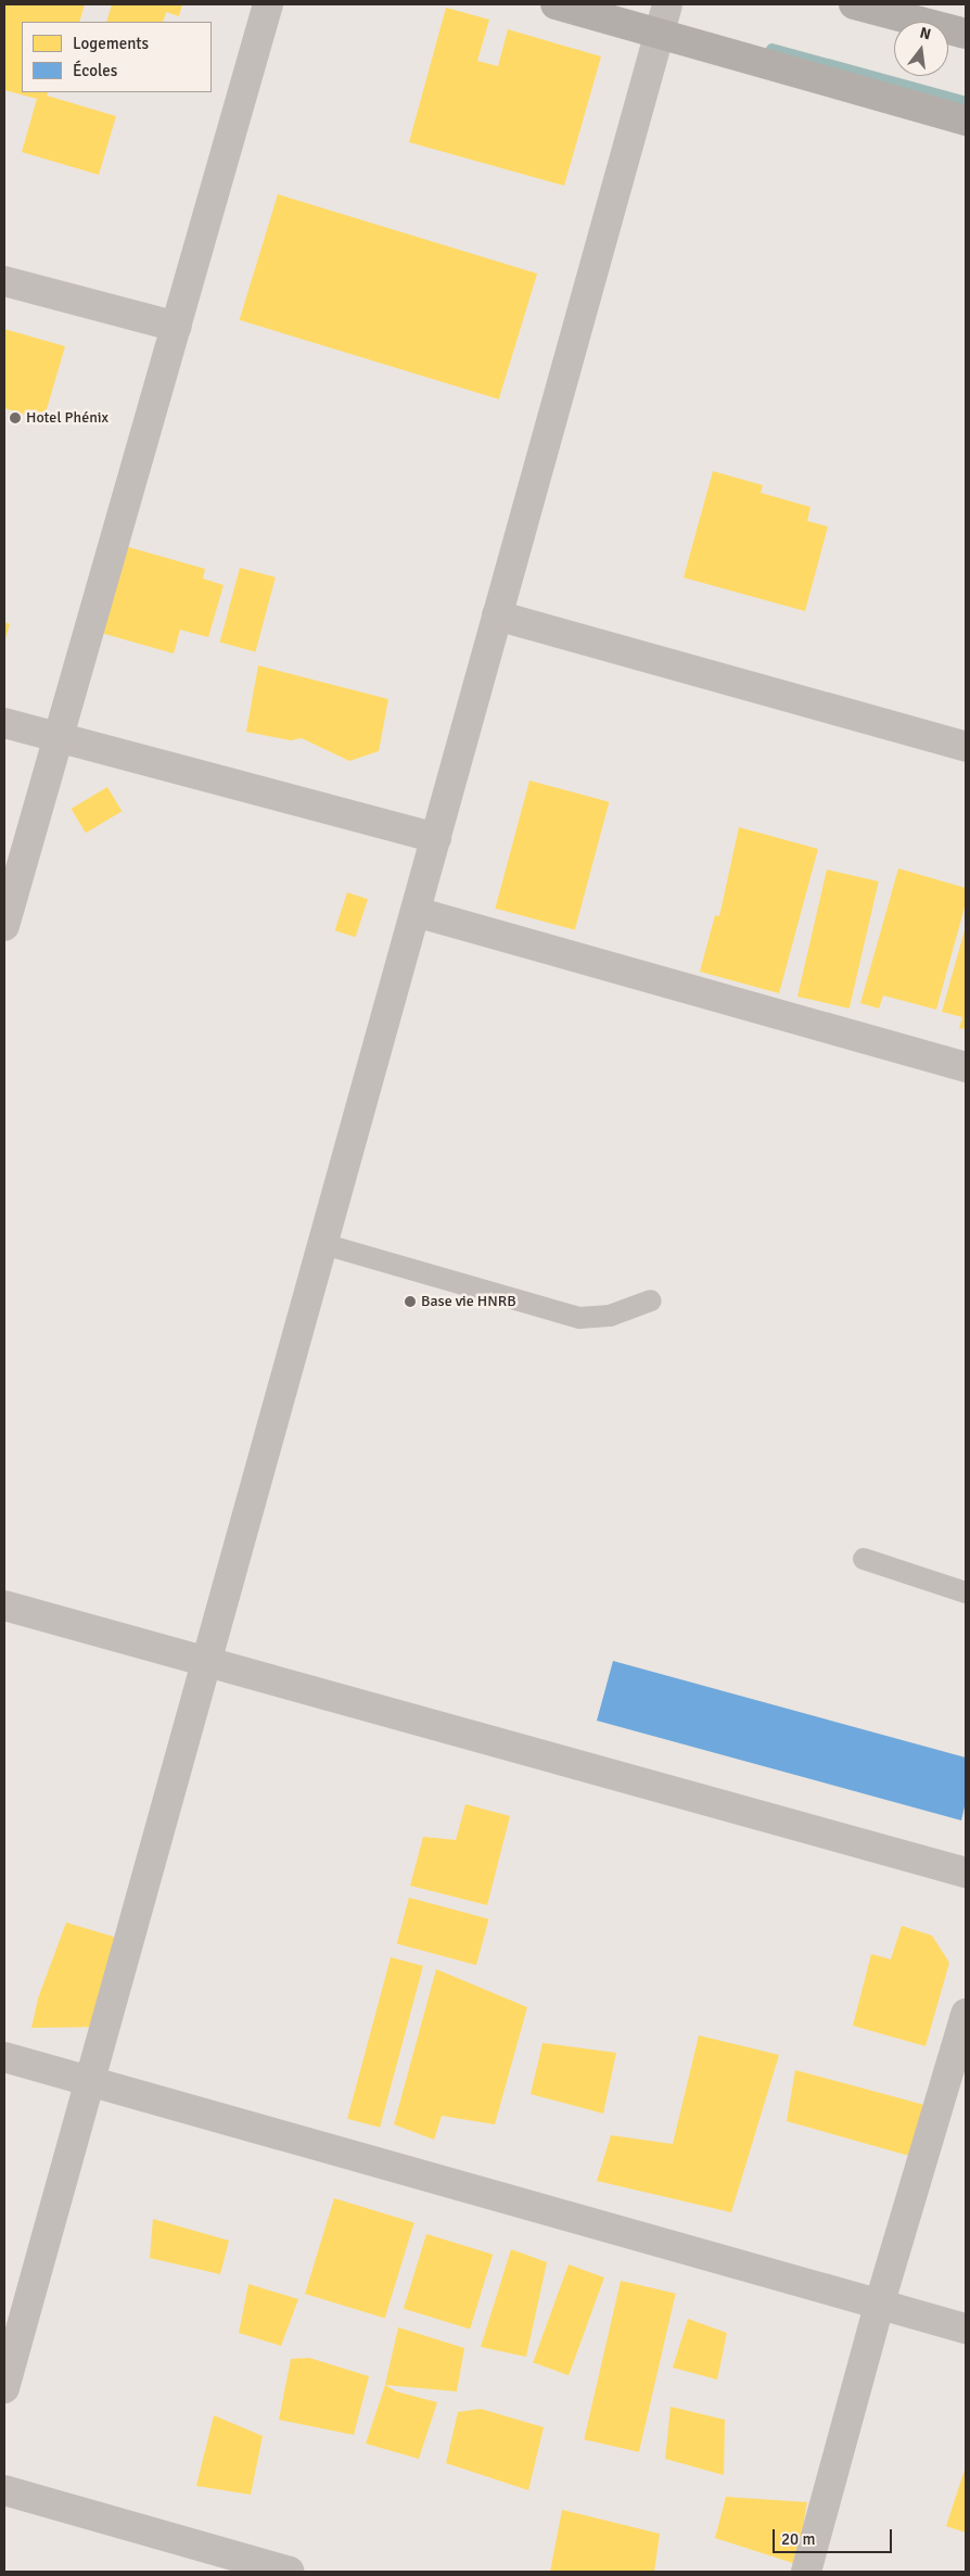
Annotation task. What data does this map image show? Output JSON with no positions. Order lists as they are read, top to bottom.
{
  "places": ["Hotel Phénix", "Base vie HNRB"],
  "legend": ["Logements", "Écoles"],
  "scale_bar": "20 m",
  "north": "top"
}
